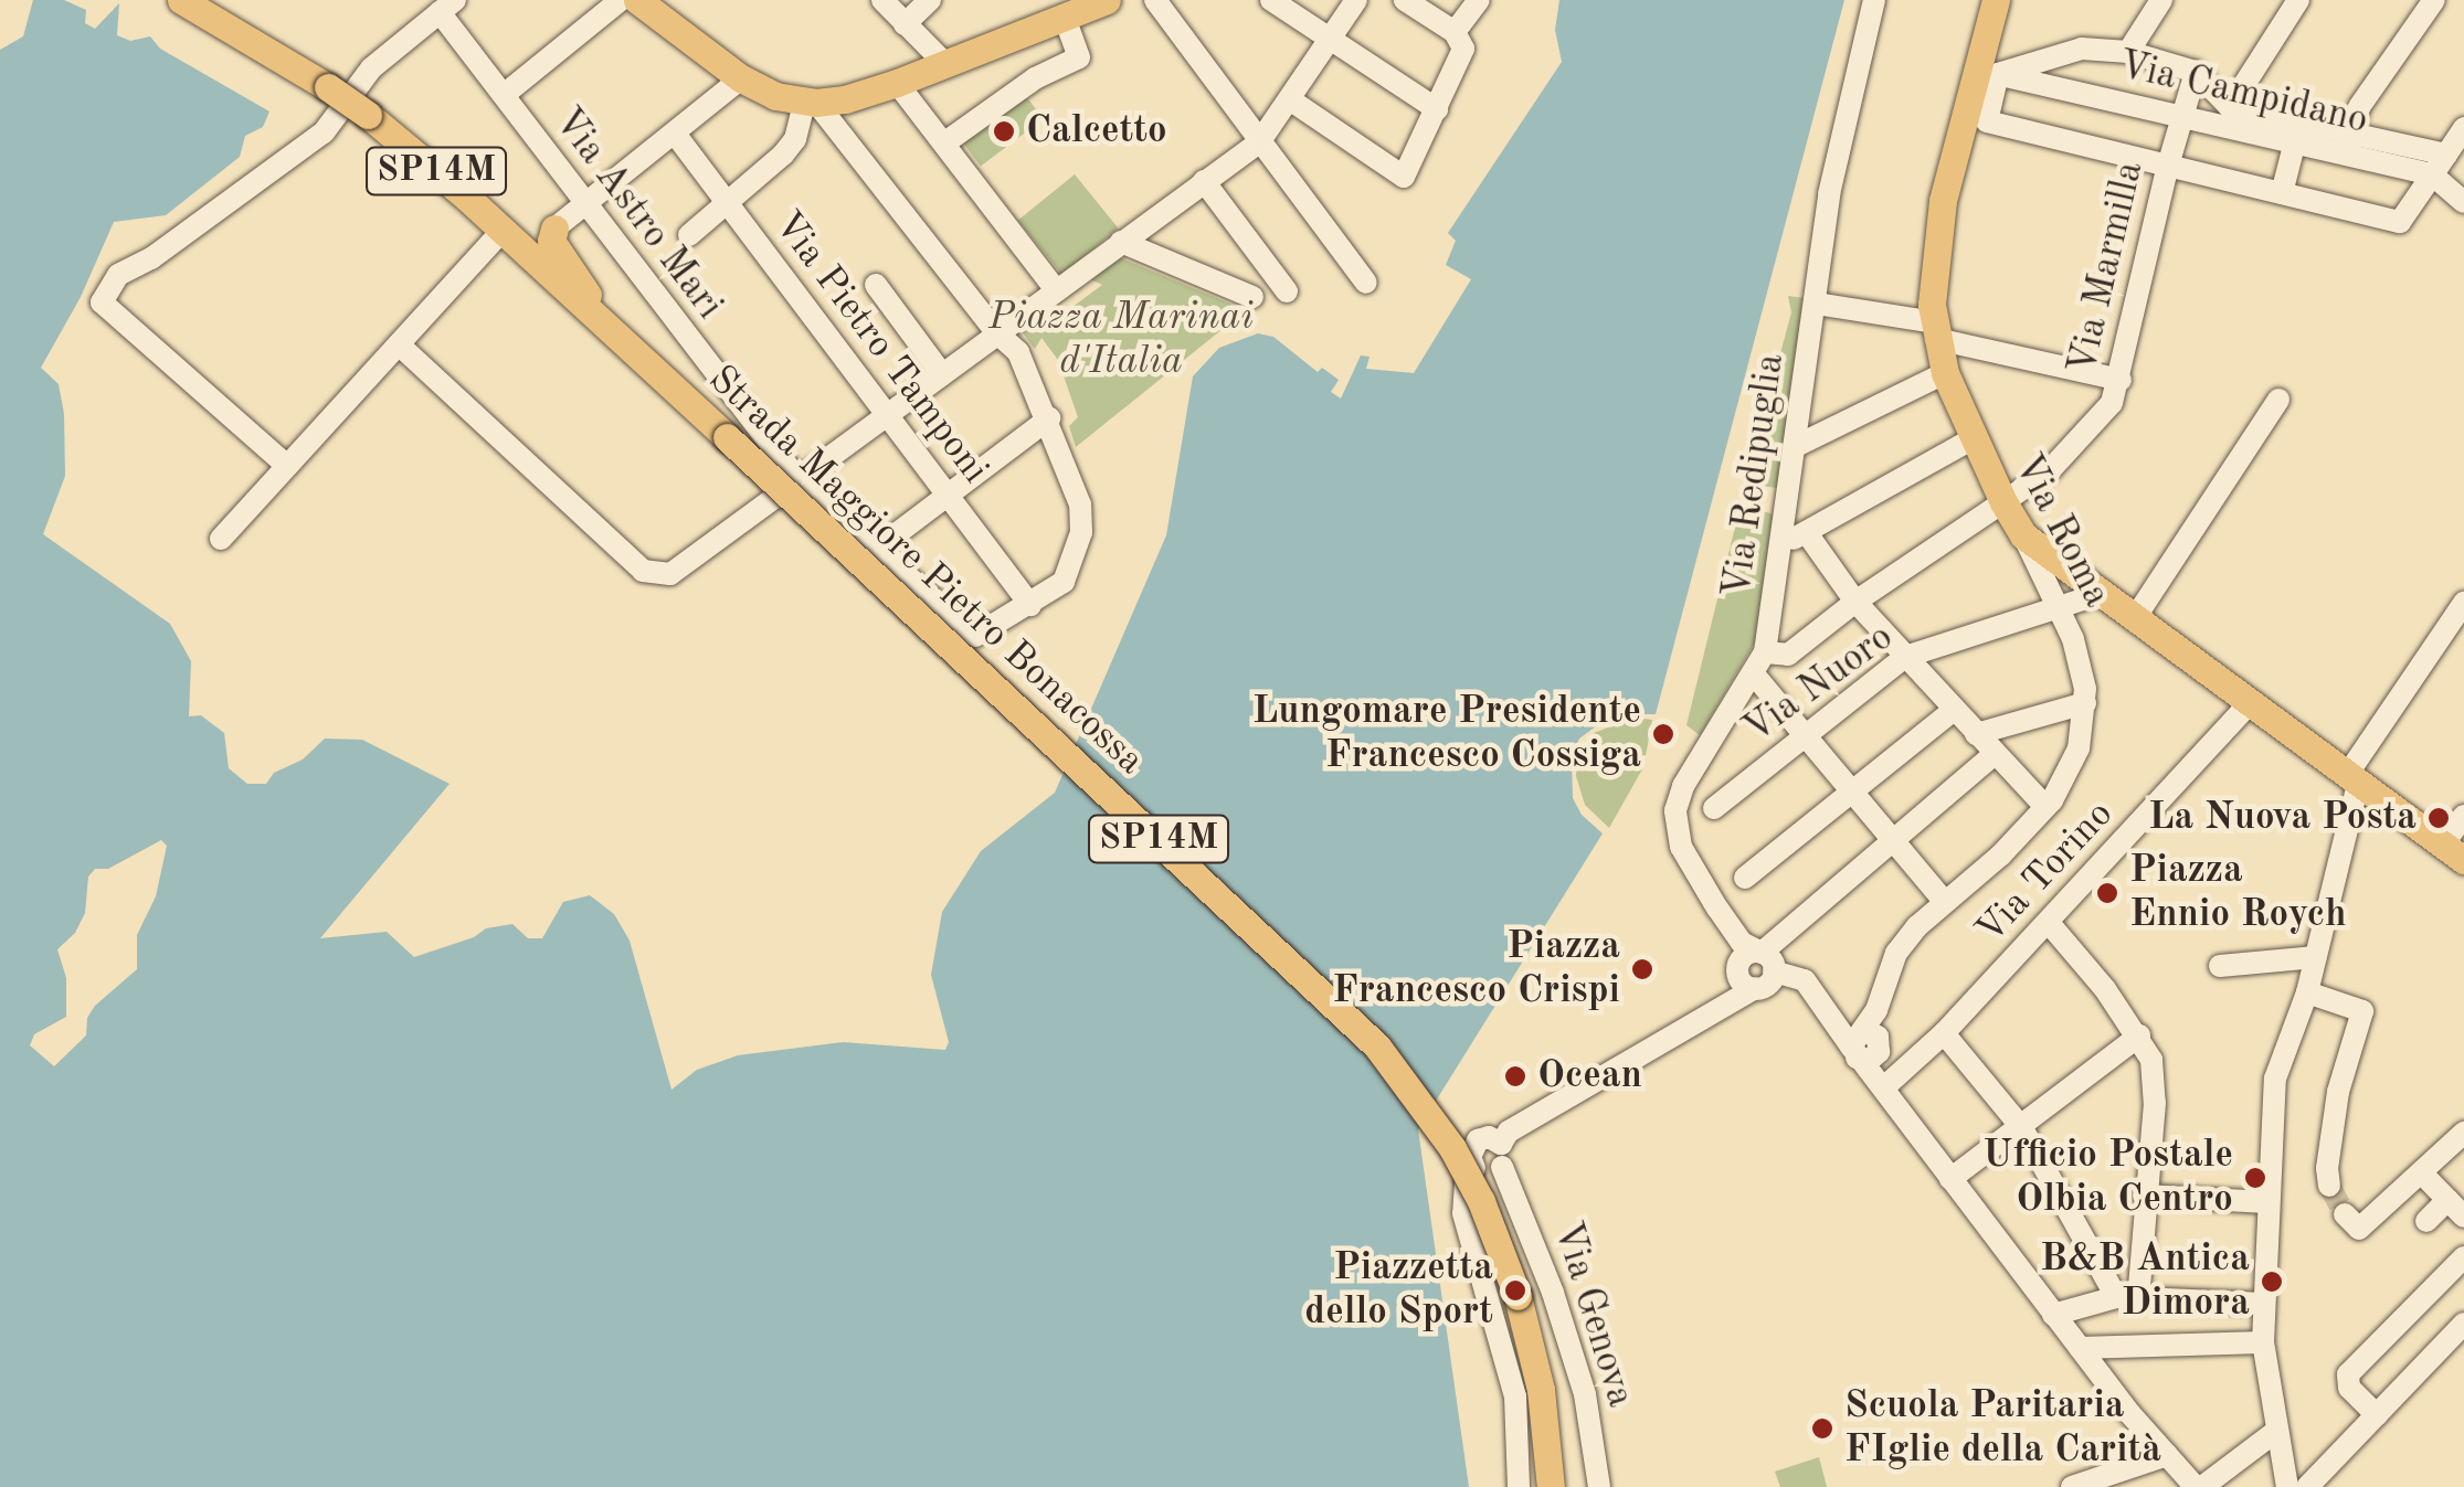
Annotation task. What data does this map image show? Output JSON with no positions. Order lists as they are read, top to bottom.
{
  "streets": {
    "main road": ["SP14M", "Via Roma", "Strada Maggiore Pietro Bonacossa"],
    "street": [
      "Via Campidano",
      "Via Astro Mari",
      "Via Marmilla",
      "Via Pietro Tamponi",
      "Via Redipuglia",
      "Via Nuoro",
      "Via Torino",
      "Via Genova"
    ]
  },
  "crossings": [
    ["Via Campidano", "Via Marmilla"],
    ["Via Campidano", "Via Roma"],
    ["Via Astro Mari", "Via Pietro Tamponi"],
    ["Via Marmilla", "Via Redipuglia"],
    ["Via Marmilla", "Via Roma"],
    ["Via Redipuglia", "Via Roma"],
    ["Via Roma", "Via Nuoro"]
  ],
  "parks": ["Piazza Marinai d'Italia"],
  "places": [
    "Calcetto",
    "Lungomare Presidente Francesco Cossiga",
    "La Nuova Posta",
    "Piazza Ennio Roych",
    "Piazza Francesco Crispi",
    "Ocean",
    "Ufficio Postale Olbia Centro",
    "B&B Antica Dimora",
    "Piazzetta dello Sport",
    "Scuola Paritaria FIglie della Carità"
  ]
}
